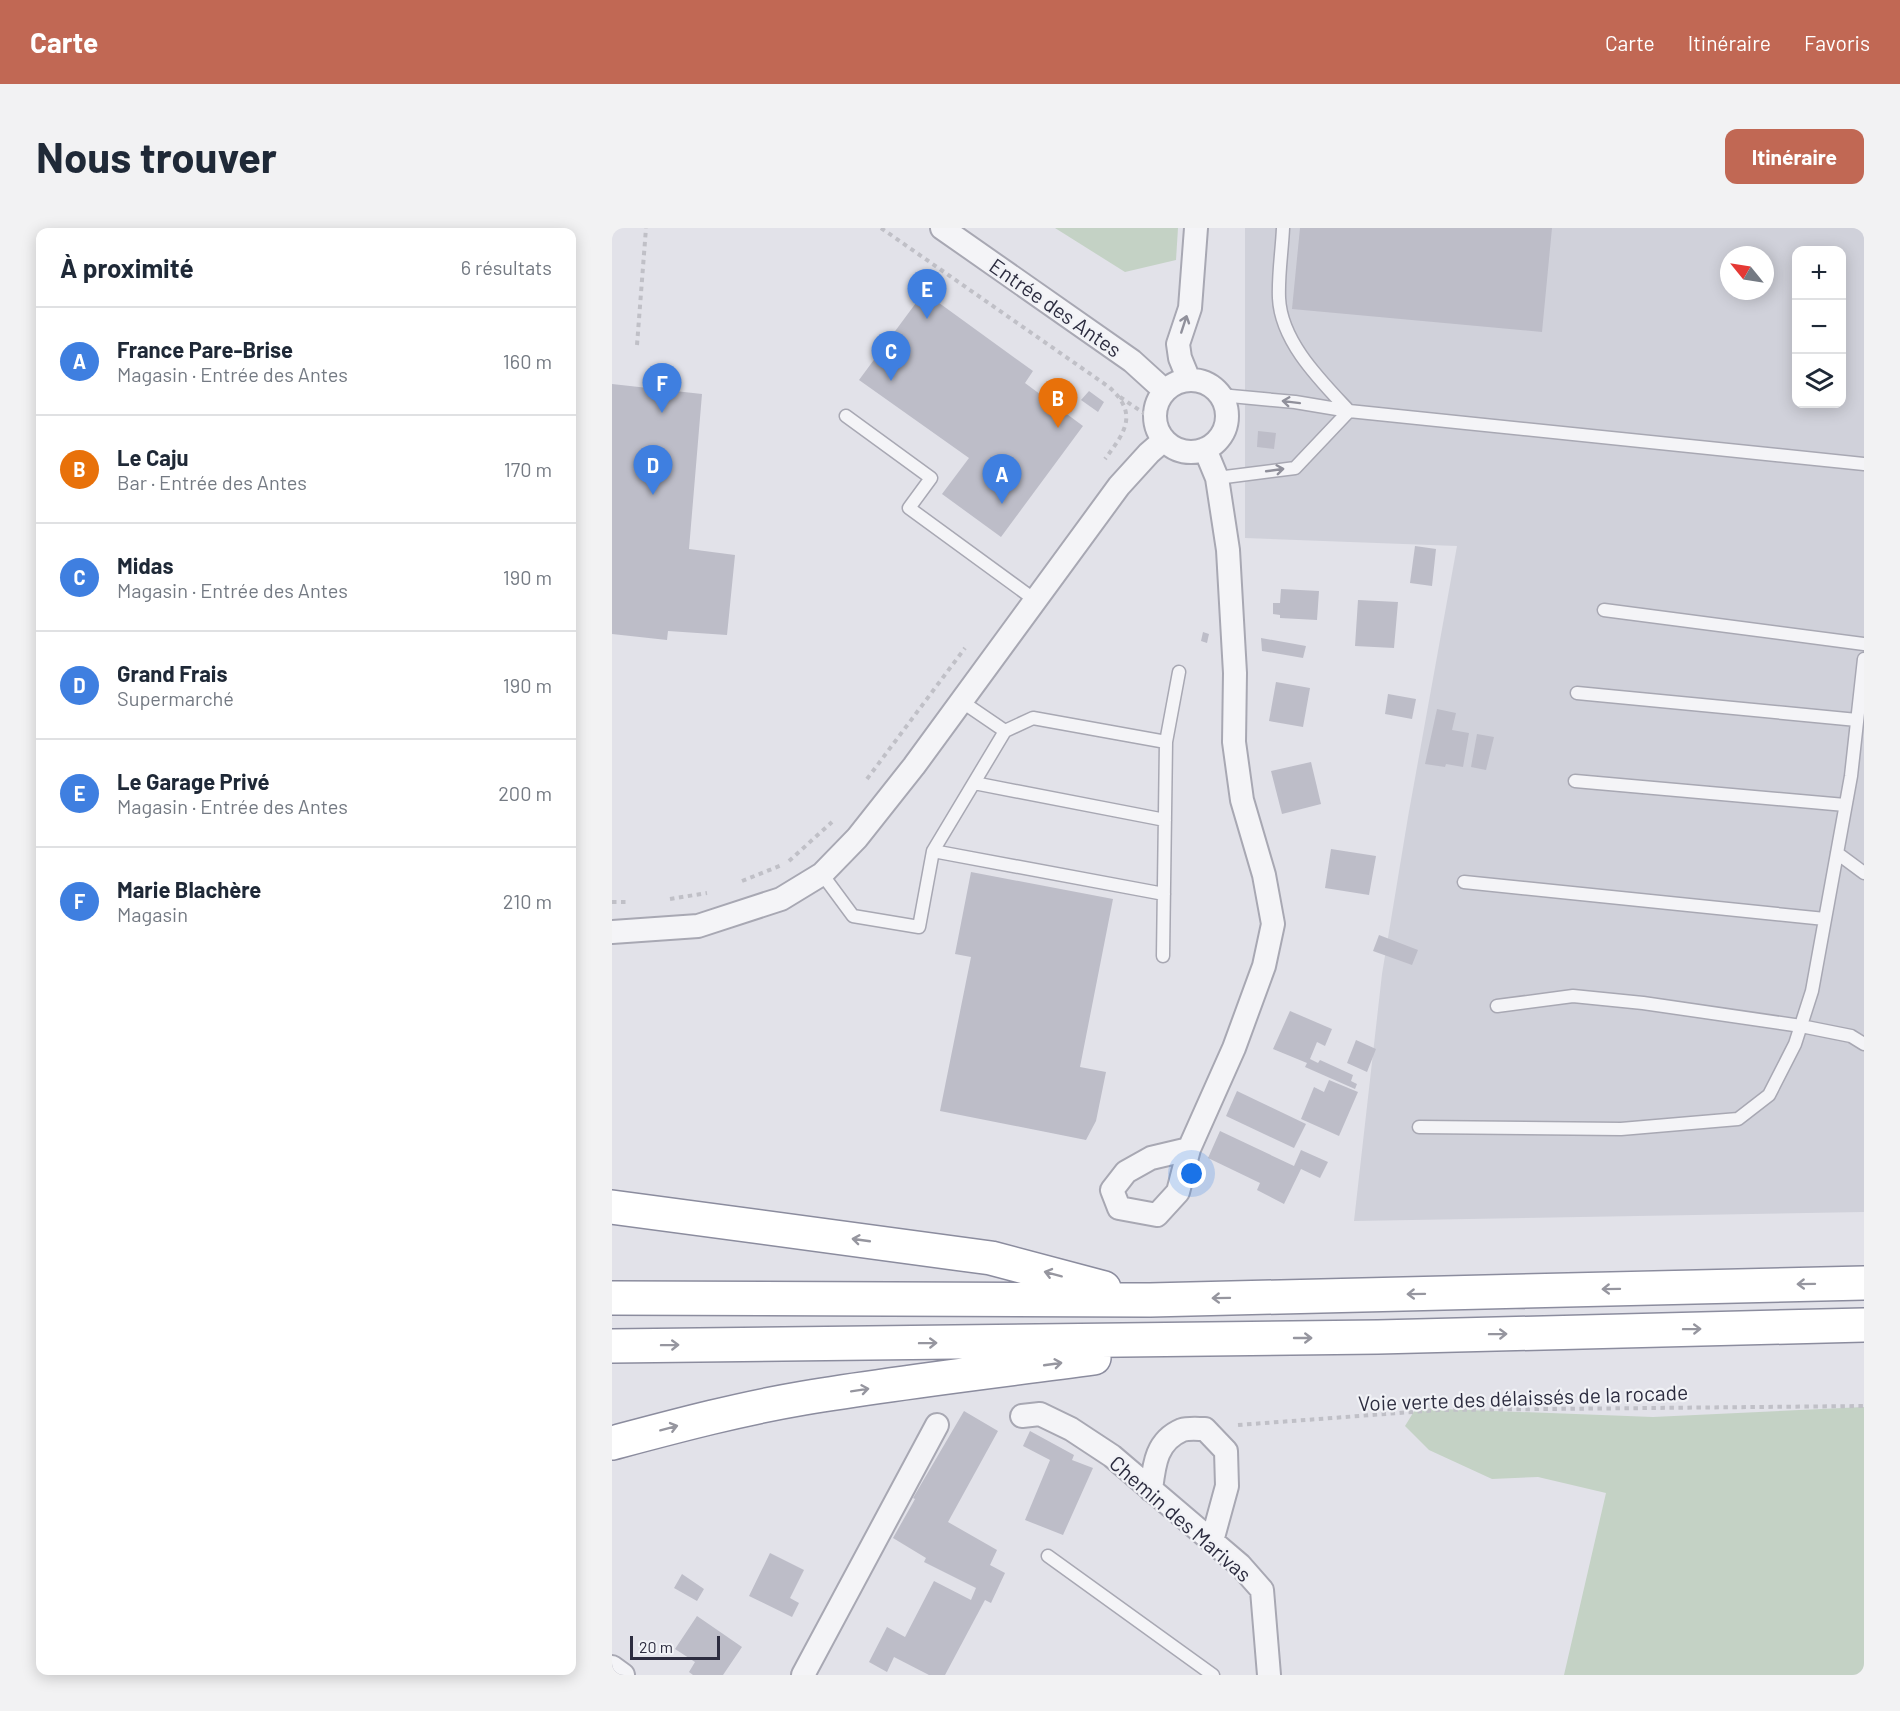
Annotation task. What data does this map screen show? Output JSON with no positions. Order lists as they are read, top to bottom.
{
  "streets": {
    "street": ["Entrée des Antes", "Chemin des Marivas"],
    "path": ["Voie verte des délaissés de la rocade"]
  },
  "scale_bar": "20 m",
  "north": "top left",
  "page": {
    "header": "Carte",
    "nav": ["Carte", "Itinéraire", "Favoris"],
    "buttons": "Itinéraire",
    "title": "Nous trouver",
    "heading": ["À proximité", "6 résultats"],
    "map_buttons": ["+", "−"],
    "pins": [
      "E",
      "C",
      "F",
      "B",
      "D",
      "A"
    ],
    "list": [
      {
        "mark": "A",
        "name": "France Pare-Brise",
        "note": "Magasin · Entrée des Antes",
        "value": "160 m"
      },
      {
        "mark": "B",
        "name": "Le Caju",
        "note": "Bar · Entrée des Antes",
        "value": "170 m"
      },
      {
        "mark": "C",
        "name": "Midas",
        "note": "Magasin · Entrée des Antes",
        "value": "190 m"
      },
      {
        "mark": "D",
        "name": "Grand Frais",
        "note": "Supermarché",
        "value": "190 m"
      },
      {
        "mark": "E",
        "name": "Le Garage Privé",
        "note": "Magasin · Entrée des Antes",
        "value": "200 m"
      },
      {
        "mark": "F",
        "name": "Marie Blachère",
        "note": "Magasin",
        "value": "210 m"
      }
    ],
    "scale": "20 m"
  }
}
